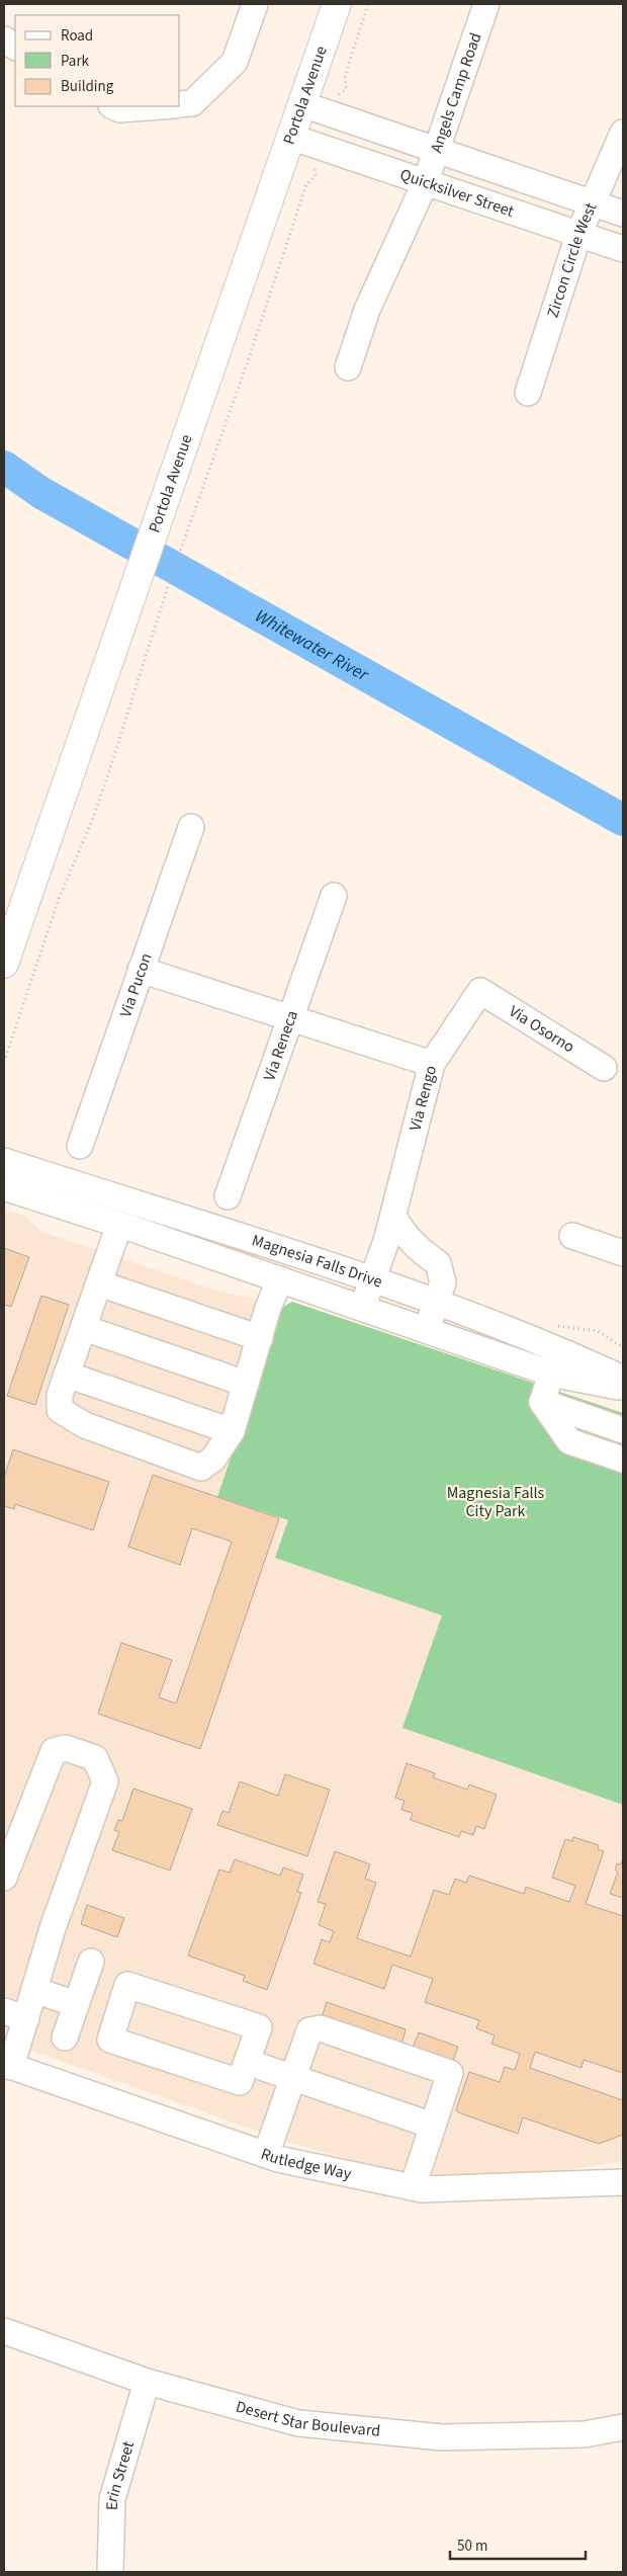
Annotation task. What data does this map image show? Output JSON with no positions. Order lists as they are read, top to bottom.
{
  "streets": {
    "main road": ["Portola Avenue"],
    "street": [
      "Angels Camp Road",
      "Quicksilver Street",
      "Zircon Circle West",
      "Via Pucon",
      "Via Osorno",
      "Via Reneca",
      "Via Rengo",
      "Magnesia Falls Drive",
      "Rutledge Way",
      "Desert Star Boulevard",
      "Erin Street"
    ]
  },
  "crossings": [
    ["Angels Camp Road", "Quicksilver Street"],
    ["Portola Avenue", "Quicksilver Street"],
    ["Quicksilver Street", "Zircon Circle West"],
    ["Via Osorno", "Via Rengo"],
    ["Via Rengo", "Magnesia Falls Drive"],
    ["Desert Star Boulevard", "Erin Street"]
  ],
  "water": ["Whitewater River"],
  "parks": ["Magnesia Falls City Park"],
  "legend": ["Road", "Park", "Building"],
  "scale_bar": "50 m"
}
